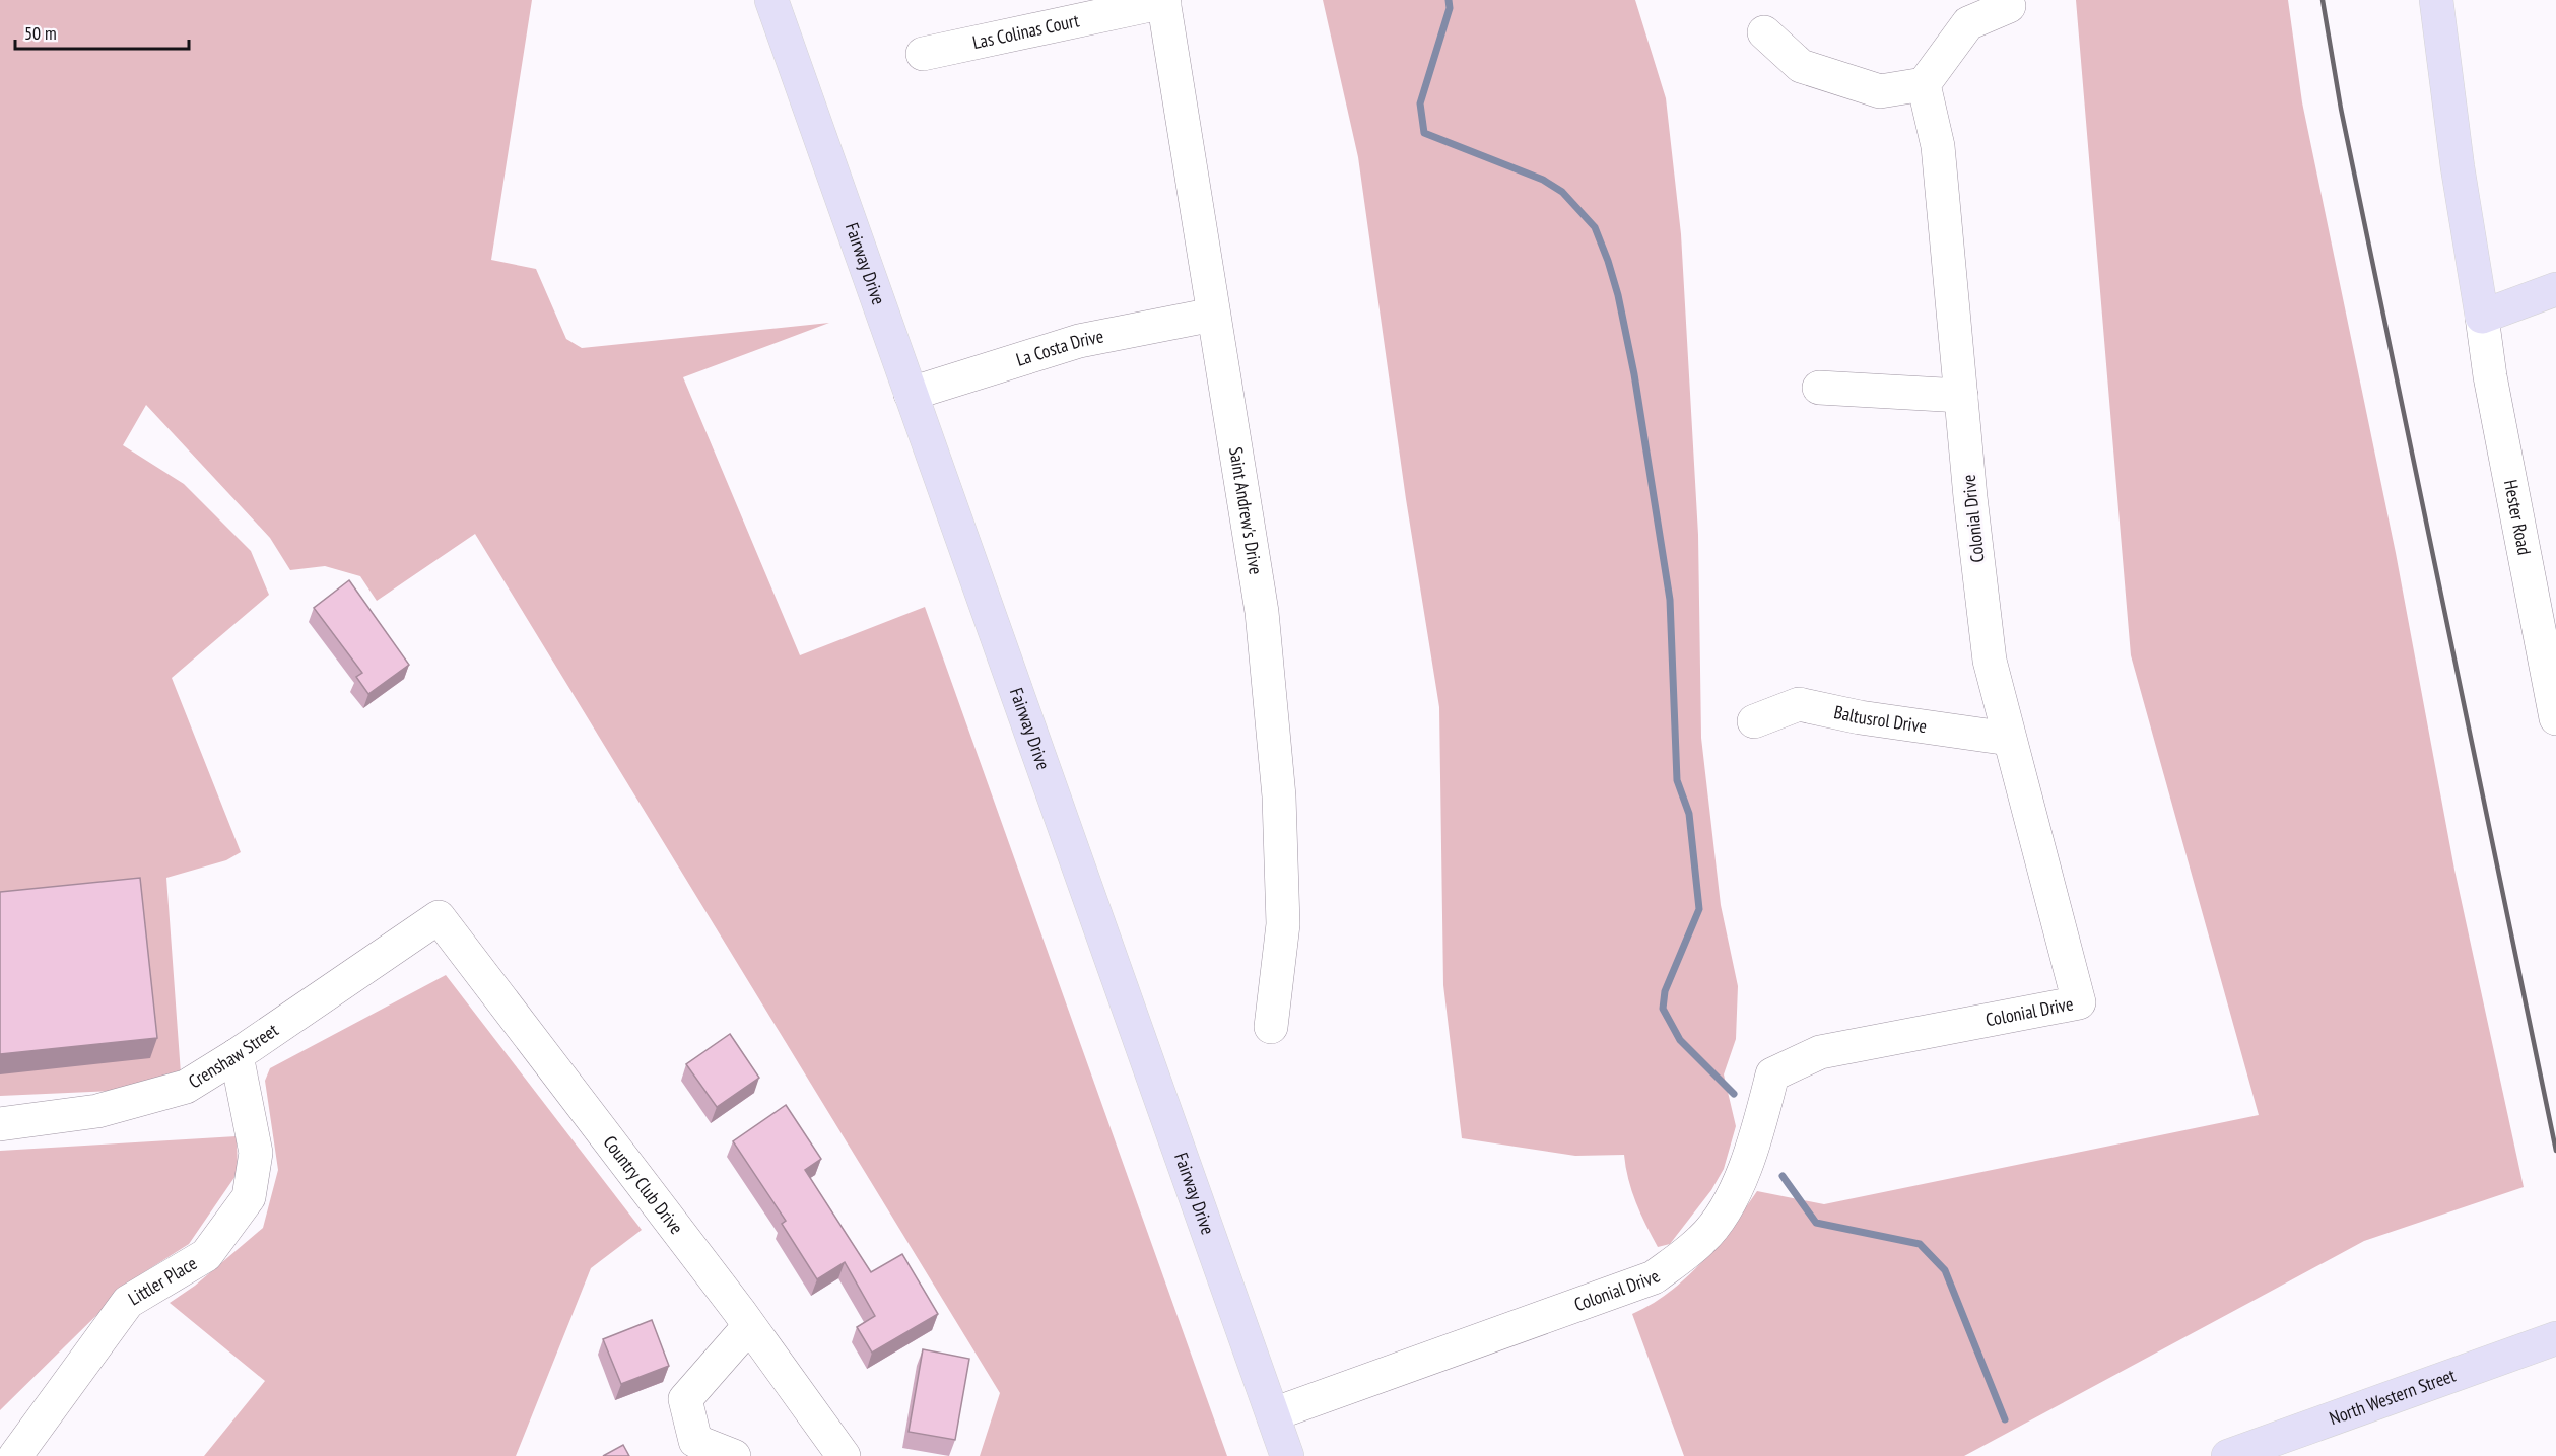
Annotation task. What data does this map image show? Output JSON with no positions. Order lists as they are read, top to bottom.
{
  "streets": {
    "main road": ["Fairway Drive", "Hester Road", "North Western Street"],
    "street": [
      "Las Colinas Court",
      "La Costa Drive",
      "Saint Andrew's Drive",
      "Colonial Drive",
      "Baltusrol Drive",
      "Crenshaw Street",
      "Country Club Drive",
      "Littler Place"
    ]
  },
  "crossings": [
    ["Las Colinas Court", "Saint Andrew's Drive"],
    ["Fairway Drive", "La Costa Drive"],
    ["Fairway Drive", "Colonial Drive"],
    ["La Costa Drive", "Saint Andrew's Drive"],
    ["Colonial Drive", "Baltusrol Drive"],
    ["Crenshaw Street", "Country Club Drive"],
    ["Crenshaw Street", "Littler Place"]
  ],
  "scale_bar": "50 m"
}
